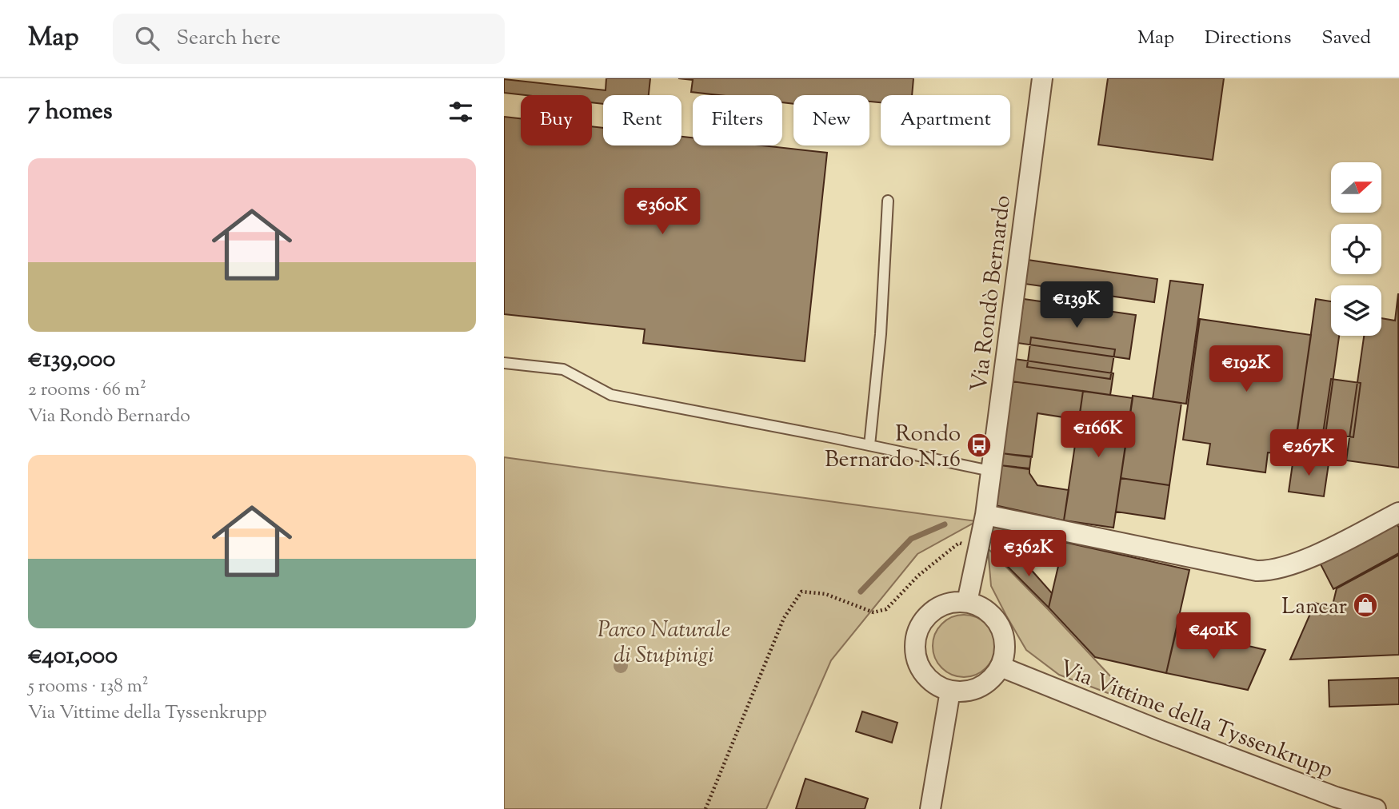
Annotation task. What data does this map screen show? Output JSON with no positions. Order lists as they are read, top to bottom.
{
  "streets": {
    "street": ["Via Rondò Bernardo", "Via Vittime della Tyssenkrupp"]
  },
  "crossings": [
    ["Via Rondò Bernardo", "Via Vittime della Tyssenkrupp"]
  ],
  "parks": ["Parco Naturale di Stupinigi"],
  "places": {
    "bus stop": ["Rondo Bernardo N.16"],
    "shop": ["Lancar"]
  },
  "north": "right",
  "page": {
    "header": "Map",
    "search": "Search here",
    "nav": ["Map", "Directions", "Saved"],
    "heading": "7 homes",
    "chip": [
      "Buy",
      "Rent",
      "Filters",
      "New",
      "Apartment"
    ],
    "list": [
      {
        "name": "€139,000",
        "note": "2 rooms · 66 m² · Via Rondò Bernardo"
      },
      {
        "name": "€401,000",
        "note": "5 rooms · 138 m² · Via Vittime della Tyssenkrupp"
      }
    ],
    "price": [
      "€360K",
      "€139K",
      "€192K",
      "€166K",
      "€267K",
      "€362K",
      "€401K"
    ]
  }
}
